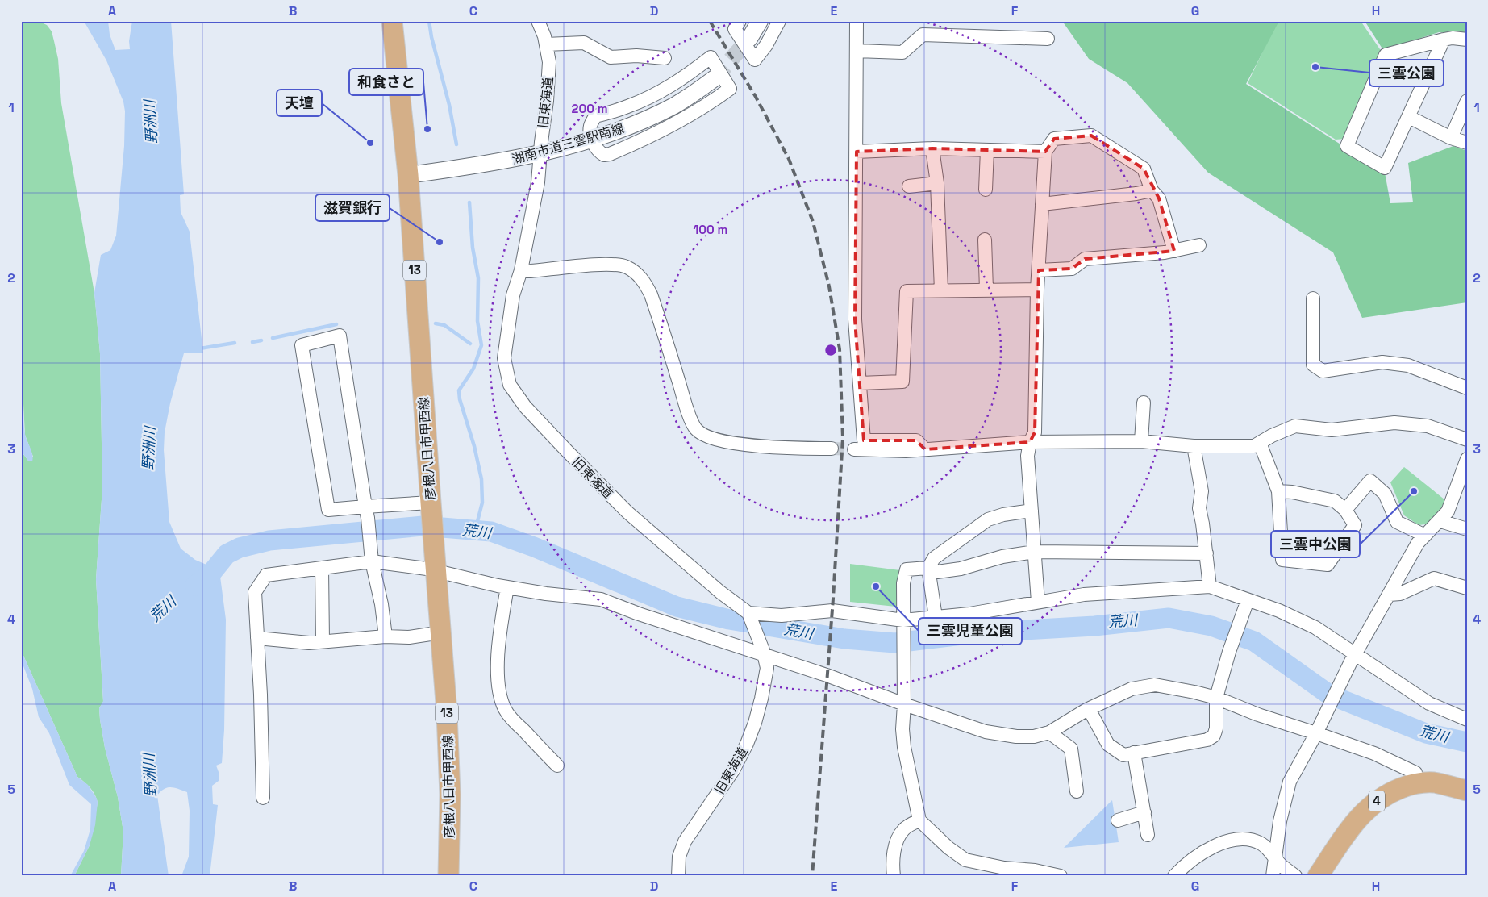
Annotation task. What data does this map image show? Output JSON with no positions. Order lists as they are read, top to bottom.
{
  "streets": {
    "main road": ["13", "彦根八日市甲西線", "4"],
    "street": ["旧東海道", "湖南市道三雲駅南線"]
  },
  "crossings": [
    ["旧東海道", "湖南市道三雲駅南線"],
    ["湖南市道三雲駅南線", "彦根八日市甲西線"]
  ],
  "water": ["野洲川", "荒川"],
  "places": [
    "三雲公園",
    "和食さと",
    "天壇",
    "滋賀銀行",
    "三雲中公園",
    "三雲児童公園"
  ],
  "grid": {
    "columns": [
      "A",
      "B",
      "C",
      "D",
      "E",
      "F",
      "G",
      "H"
    ],
    "rows": [
      "1",
      "2",
      "3",
      "4",
      "5"
    ]
  },
  "rings": ["200 m", "100 m"]
}
